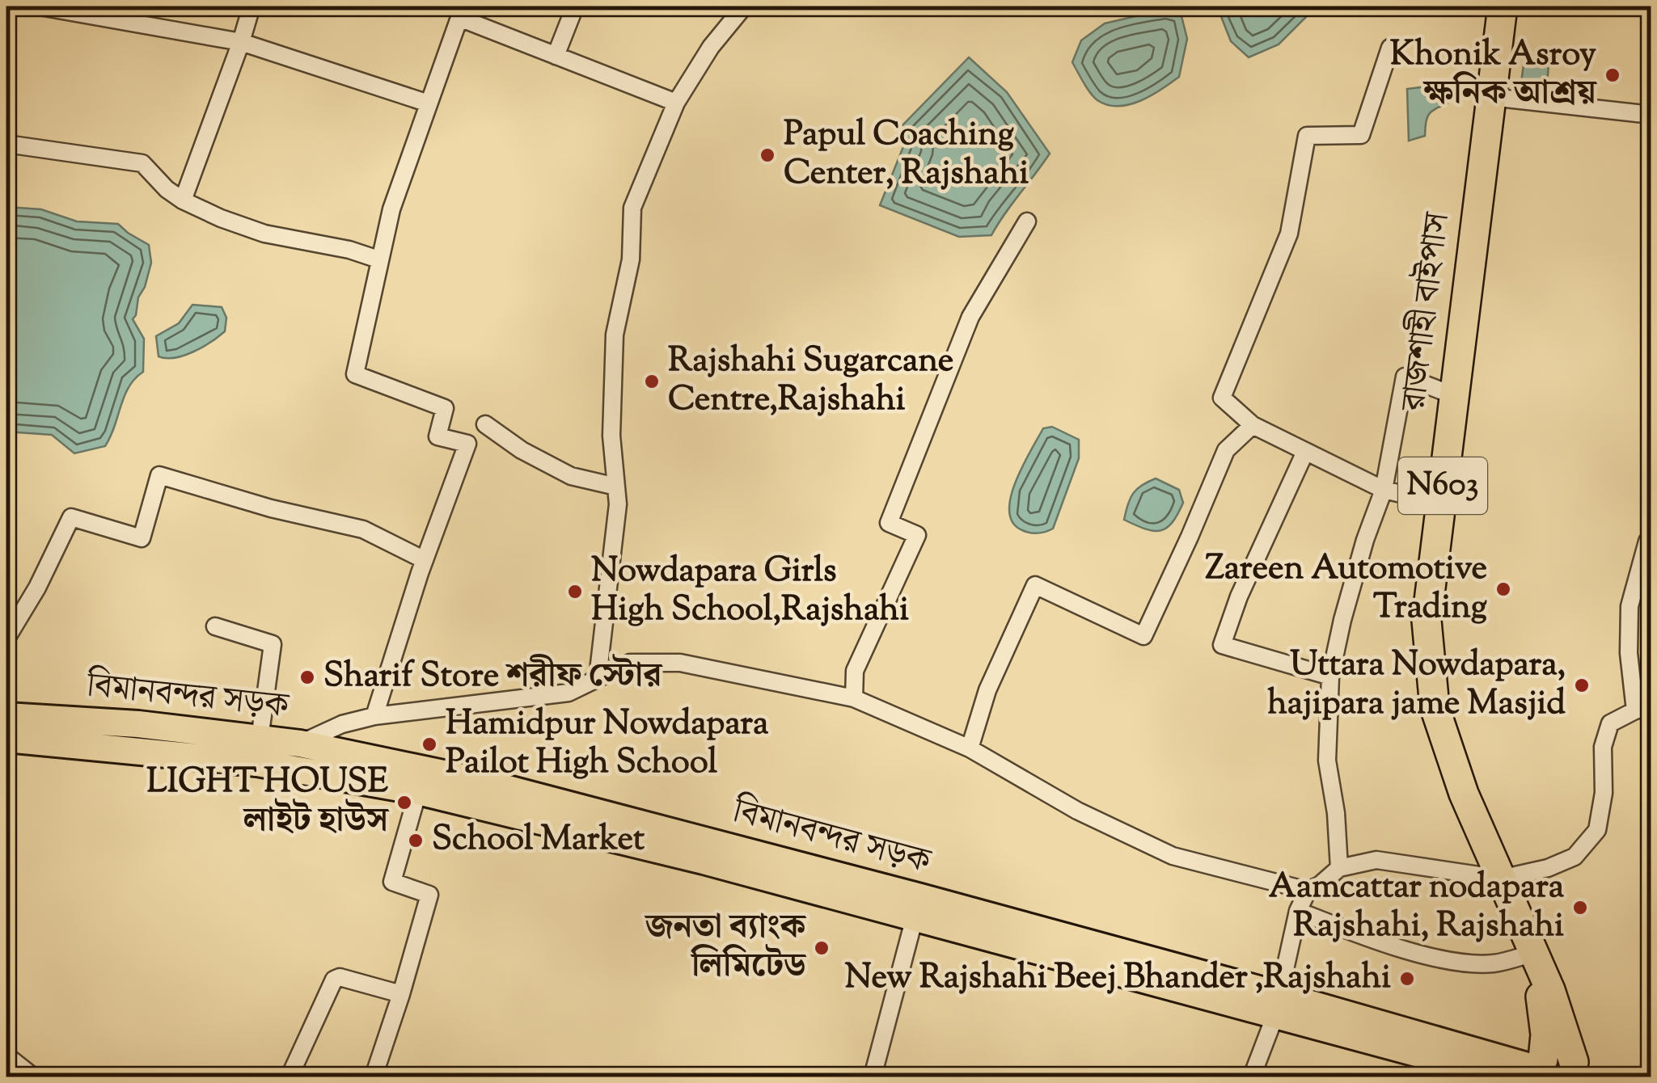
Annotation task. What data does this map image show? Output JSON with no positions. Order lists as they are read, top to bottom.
{
  "streets": {
    "highway": ["রাজশাহী বাইপাস", "N603"],
    "main road": ["বিমানবন্দর সড়ক"]
  },
  "crossings": [
    ["রাজশাহী বাইপাস", "N603"],
    ["N603", "বিমানবন্দর সড়ক"]
  ],
  "places": [
    "Khonik Asroy ক্ষনিক আশ্রয়",
    "Papul Coaching Center, Rajshahi",
    "Rajshahi Sugarcane Centre,Rajshahi",
    "Zareen Automotive Trading",
    "Nowdapara Girls High School,Rajshahi",
    "Sharif Store শরীফ স্টোর",
    "Uttara Nowdapara, hajipara jame Masjid",
    "Hamidpur Nowdapara Pailot High School",
    "LIGHT HOUSE লাইট হাউস",
    "School Market",
    "Aamcattar nodapara Rajshahi, Rajshahi",
    "জনতা ব্যাংক লিমিটেড",
    "New Rajshahi Beej Bhander ,Rajshahi"
  ]
}
